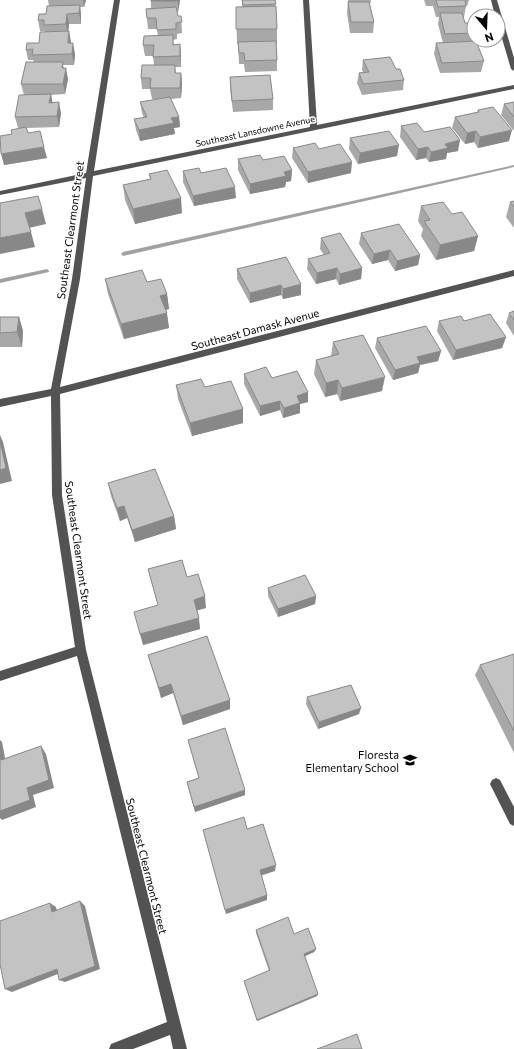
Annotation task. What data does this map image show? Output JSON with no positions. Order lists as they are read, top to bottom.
{
  "streets": {
    "street": ["Southeast Lansdowne Avenue", "Southeast Clearmont Street", "Southeast Damask Avenue"]
  },
  "crossings": [
    ["Southeast Lansdowne Avenue", "Southeast Clearmont Street"],
    ["Southeast Clearmont Street", "Southeast Damask Avenue"]
  ],
  "places": {
    "school or university": ["Floresta Elementary School"]
  },
  "north": "bottom"
}
